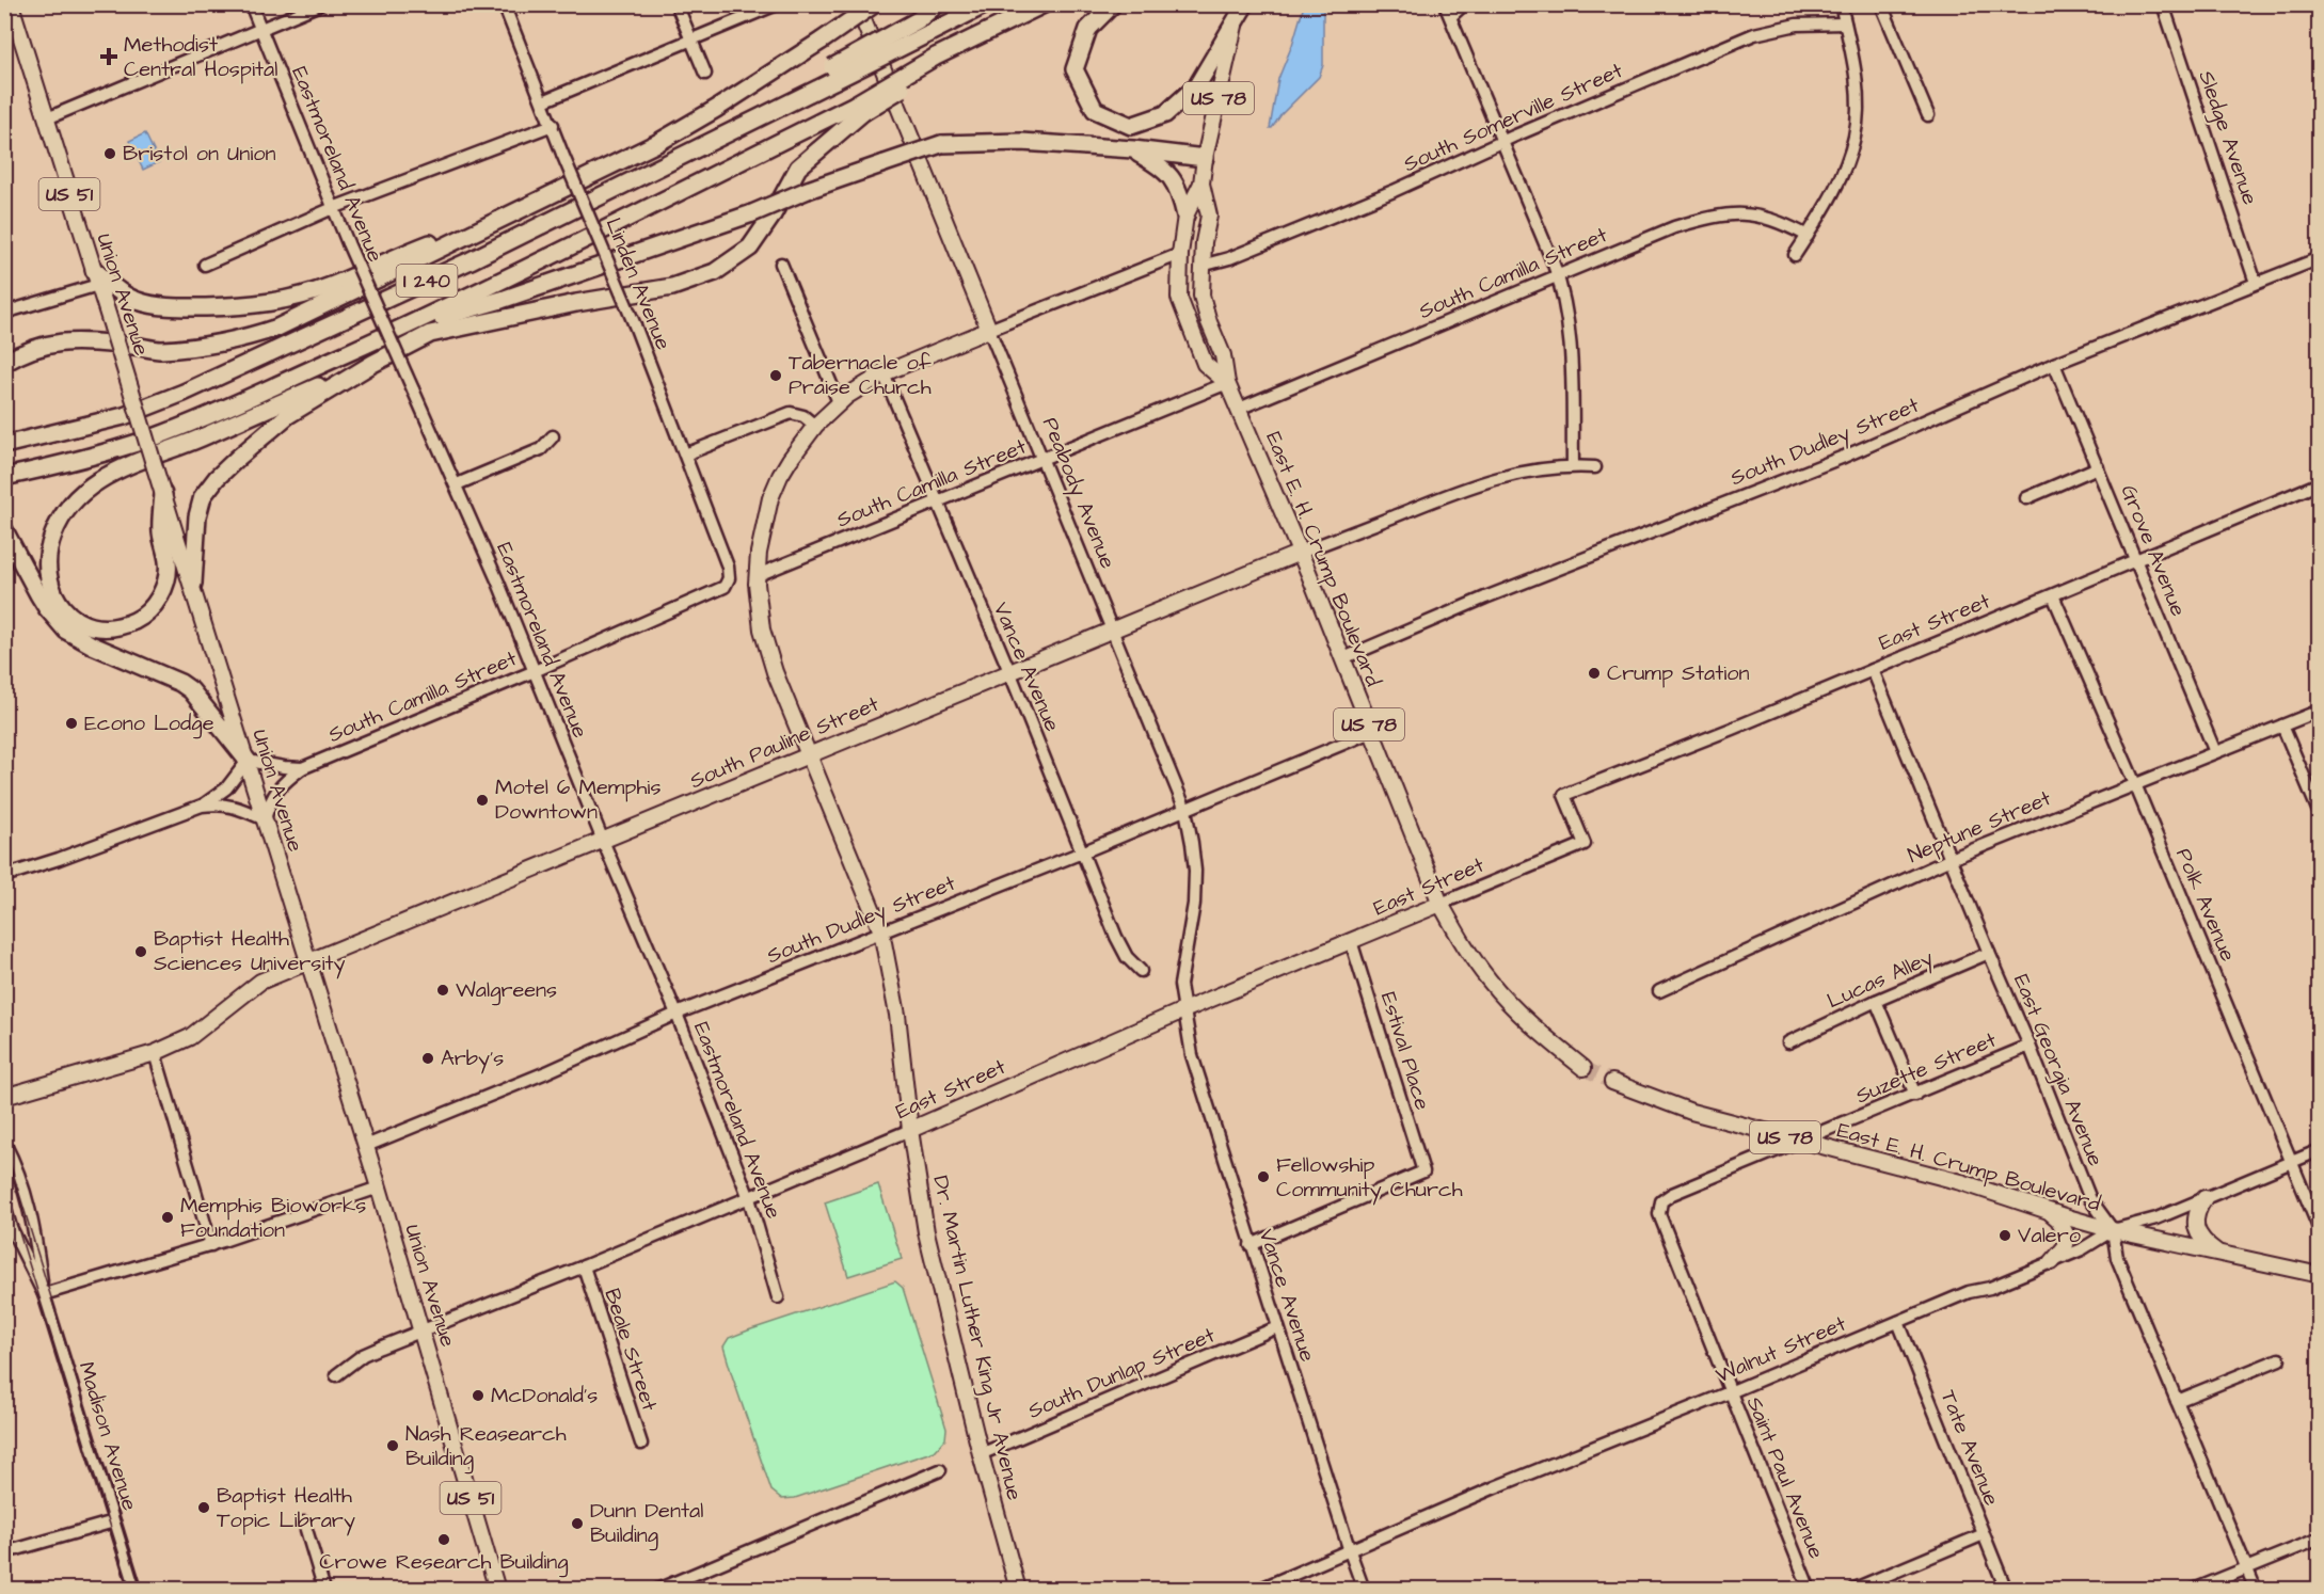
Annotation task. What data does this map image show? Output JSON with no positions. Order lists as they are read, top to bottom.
{
  "streets": {
    "highway": ["I 240"],
    "main road": [
      "US 78",
      "US 51",
      "Union Avenue",
      "Peabody Avenue",
      "East E. H. Crump Boulevard",
      "East Street",
      "South Pauline Street",
      "Dr. Martin Luther King Jr Avenue"
    ],
    "street": [
      "South Somerville Street",
      "Sledge Avenue",
      "Eastmoreland Avenue",
      "South Camilla Street",
      "Linden Avenue",
      "South Dudley Street",
      "Grove Avenue",
      "Vance Avenue",
      "Neptune Street",
      "Polk Avenue",
      "Lucas Alley",
      "Estival Place",
      "Suzette Street",
      "East Georgia Avenue",
      "Beale Street",
      "Walnut Street",
      "South Dunlap Street",
      "Madison Avenue",
      "Tate Avenue",
      "Saint Paul Avenue"
    ]
  },
  "crossings": [
    ["US 78", "East E. H. Crump Boulevard"],
    ["South Somerville Street", "East E. H. Crump Boulevard"],
    ["Sledge Avenue", "South Dudley Street"],
    ["Eastmoreland Avenue", "South Camilla Street"],
    ["Eastmoreland Avenue", "South Dudley Street"],
    ["Eastmoreland Avenue", "East Street"],
    ["Eastmoreland Avenue", "South Pauline Street"],
    ["South Camilla Street", "Linden Avenue"],
    ["South Camilla Street", "Union Avenue"],
    ["South Camilla Street", "Peabody Avenue"],
    ["South Camilla Street", "East E. H. Crump Boulevard"],
    ["South Camilla Street", "Vance Avenue"],
    ["South Camilla Street", "Dr. Martin Luther King Jr Avenue"],
    ["Union Avenue", "South Dudley Street"],
    ["Union Avenue", "East Street"],
    ["Union Avenue", "South Pauline Street"],
    ["South Dudley Street", "Peabody Avenue"],
    ["South Dudley Street", "Grove Avenue"],
    ["South Dudley Street", "East E. H. Crump Boulevard"],
    ["South Dudley Street", "Vance Avenue"],
    ["South Dudley Street", "Dr. Martin Luther King Jr Avenue"],
    ["Peabody Avenue", "East Street"],
    ["Peabody Avenue", "Vance Avenue"],
    ["Peabody Avenue", "South Pauline Street"],
    ["Peabody Avenue", "Dr. Martin Luther King Jr Avenue"],
    ["Grove Avenue", "East Street"],
    ["Grove Avenue", "Neptune Street"],
    ["East E. H. Crump Boulevard", "East Street"],
    ["East E. H. Crump Boulevard", "South Pauline Street"],
    ["East E. H. Crump Boulevard", "Suzette Street"],
    ["East E. H. Crump Boulevard", "East Georgia Avenue"],
    ["East E. H. Crump Boulevard", "Dr. Martin Luther King Jr Avenue"],
    ["East E. H. Crump Boulevard", "Walnut Street"],
    ["East Street", "Vance Avenue"],
    ["East Street", "Polk Avenue"],
    ["East Street", "Estival Place"],
    ["East Street", "East Georgia Avenue"],
    ["East Street", "Dr. Martin Luther King Jr Avenue"],
    ["East Street", "Beale Street"],
    ["Vance Avenue", "South Pauline Street"],
    ["Vance Avenue", "Estival Place"],
    ["Vance Avenue", "Dr. Martin Luther King Jr Avenue"],
    ["Vance Avenue", "Walnut Street"],
    ["Vance Avenue", "South Dunlap Street"],
    ["South Pauline Street", "Dr. Martin Luther King Jr Avenue"],
    ["Neptune Street", "Polk Avenue"],
    ["Neptune Street", "East Georgia Avenue"],
    ["Polk Avenue", "Walnut Street"],
    ["Lucas Alley", "East Georgia Avenue"],
    ["Suzette Street", "East Georgia Avenue"],
    ["Suzette Street", "Saint Paul Avenue"],
    ["East Georgia Avenue", "Walnut Street"],
    ["Dr. Martin Luther King Jr Avenue", "South Dunlap Street"],
    ["Walnut Street", "Tate Avenue"],
    ["Walnut Street", "Saint Paul Avenue"]
  ],
  "places": {
    "health": ["Methodist Central Hospital"],
    "other": [
      "Bristol on Union",
      "Tabernacle of Praise Church",
      "Crump Station",
      "Econo Lodge",
      "Motel 6 Memphis Downtown",
      "Baptist Health Sciences University",
      "Walgreens",
      "Arby's",
      "Fellowship Community Church",
      "Memphis Bioworks Foundation",
      "Valero",
      "McDonald's",
      "Nash Reasearch Building",
      "Baptist Health Topic Library",
      "Dunn Dental Building",
      "Crowe Research Building"
    ]
  }
}
